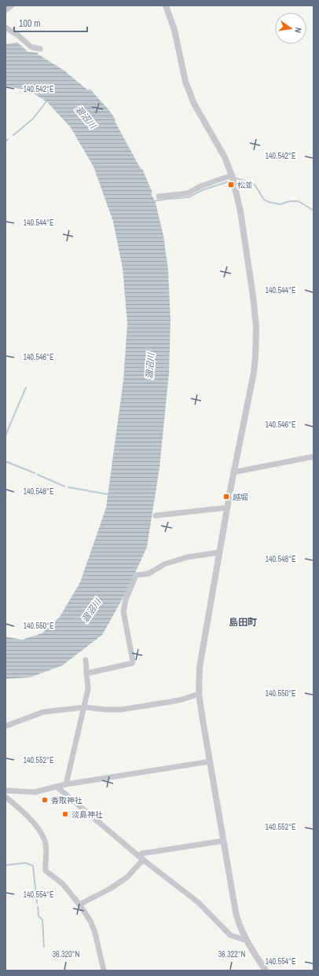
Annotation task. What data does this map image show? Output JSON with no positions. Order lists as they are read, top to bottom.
{
  "districts": ["島田町"],
  "water": ["涸沼川"],
  "places": {
    "transit": ["松並", "越堀"],
    "other": ["香取神社", "淡島神社"]
  },
  "scale_bar": "100 m",
  "north": "right",
  "coordinates": [
    "140.542°E",
    "140.544°E",
    "140.546°E",
    "140.548°E",
    "140.550°E",
    "140.552°E",
    "140.554°E",
    "36.320°N",
    "36.322°N"
  ]
}
